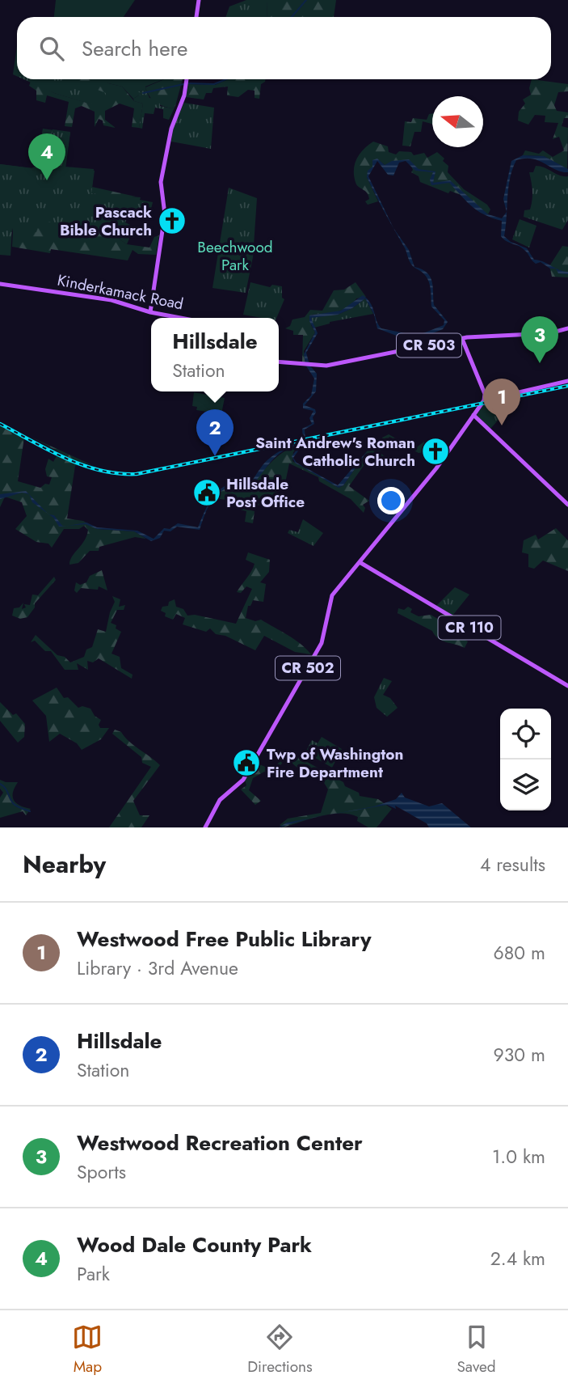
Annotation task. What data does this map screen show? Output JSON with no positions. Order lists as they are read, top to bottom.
{
  "streets": {
    "main road": [
      "Kinderkamack Road",
      "CR 503",
      "CR 110",
      "CR 502"
    ]
  },
  "crossings": [
    ["CR 110", "CR 502"]
  ],
  "parks": ["Beechwood Park"],
  "places": {
    "church": ["Pascack Bible Church", "Saint Andrew's Roman Catholic Church"],
    "public building": ["Hillsdale Post Office", "Twp of Washington Fire Department"]
  },
  "north": "left",
  "page": {
    "search": "Search here",
    "pins": [
      "4",
      "3",
      "1",
      "2"
    ],
    "popup": ["Hillsdale", "Station"],
    "heading": ["Nearby", "4 results"],
    "list": [
      {
        "mark": "1",
        "name": "Westwood Free Public Library",
        "note": "Library · 3rd Avenue",
        "value": "680 m"
      },
      {
        "mark": "2",
        "name": "Hillsdale",
        "note": "Station",
        "value": "930 m"
      },
      {
        "mark": "3",
        "name": "Westwood Recreation Center",
        "note": "Sports",
        "value": "1.0 km"
      },
      {
        "mark": "4",
        "name": "Wood Dale County Park",
        "note": "Park",
        "value": "2.4 km"
      }
    ],
    "nav": ["Map", "Directions", "Saved"]
  }
}
